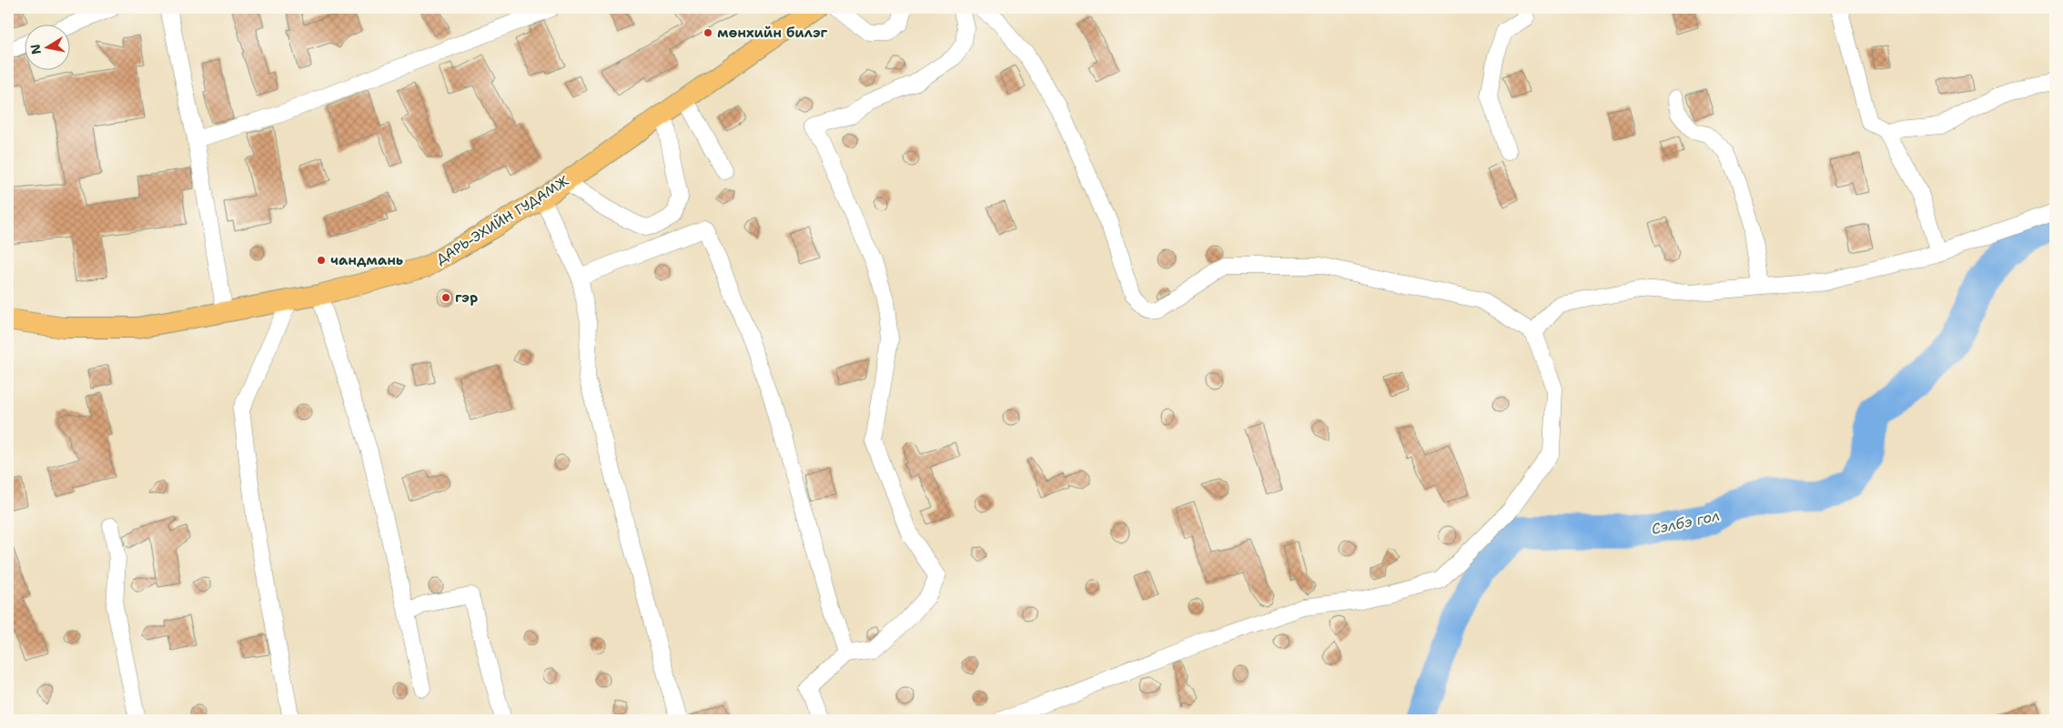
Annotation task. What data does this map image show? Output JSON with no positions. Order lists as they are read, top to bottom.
{
  "streets": {
    "main road": ["ДАРЬ-ЭХИЙН ГУДАМЖ"]
  },
  "water": ["Сэлбэ гол"],
  "places": ["мөнхийн билэг", "чандмань", "гэр"],
  "north": "left"
}
